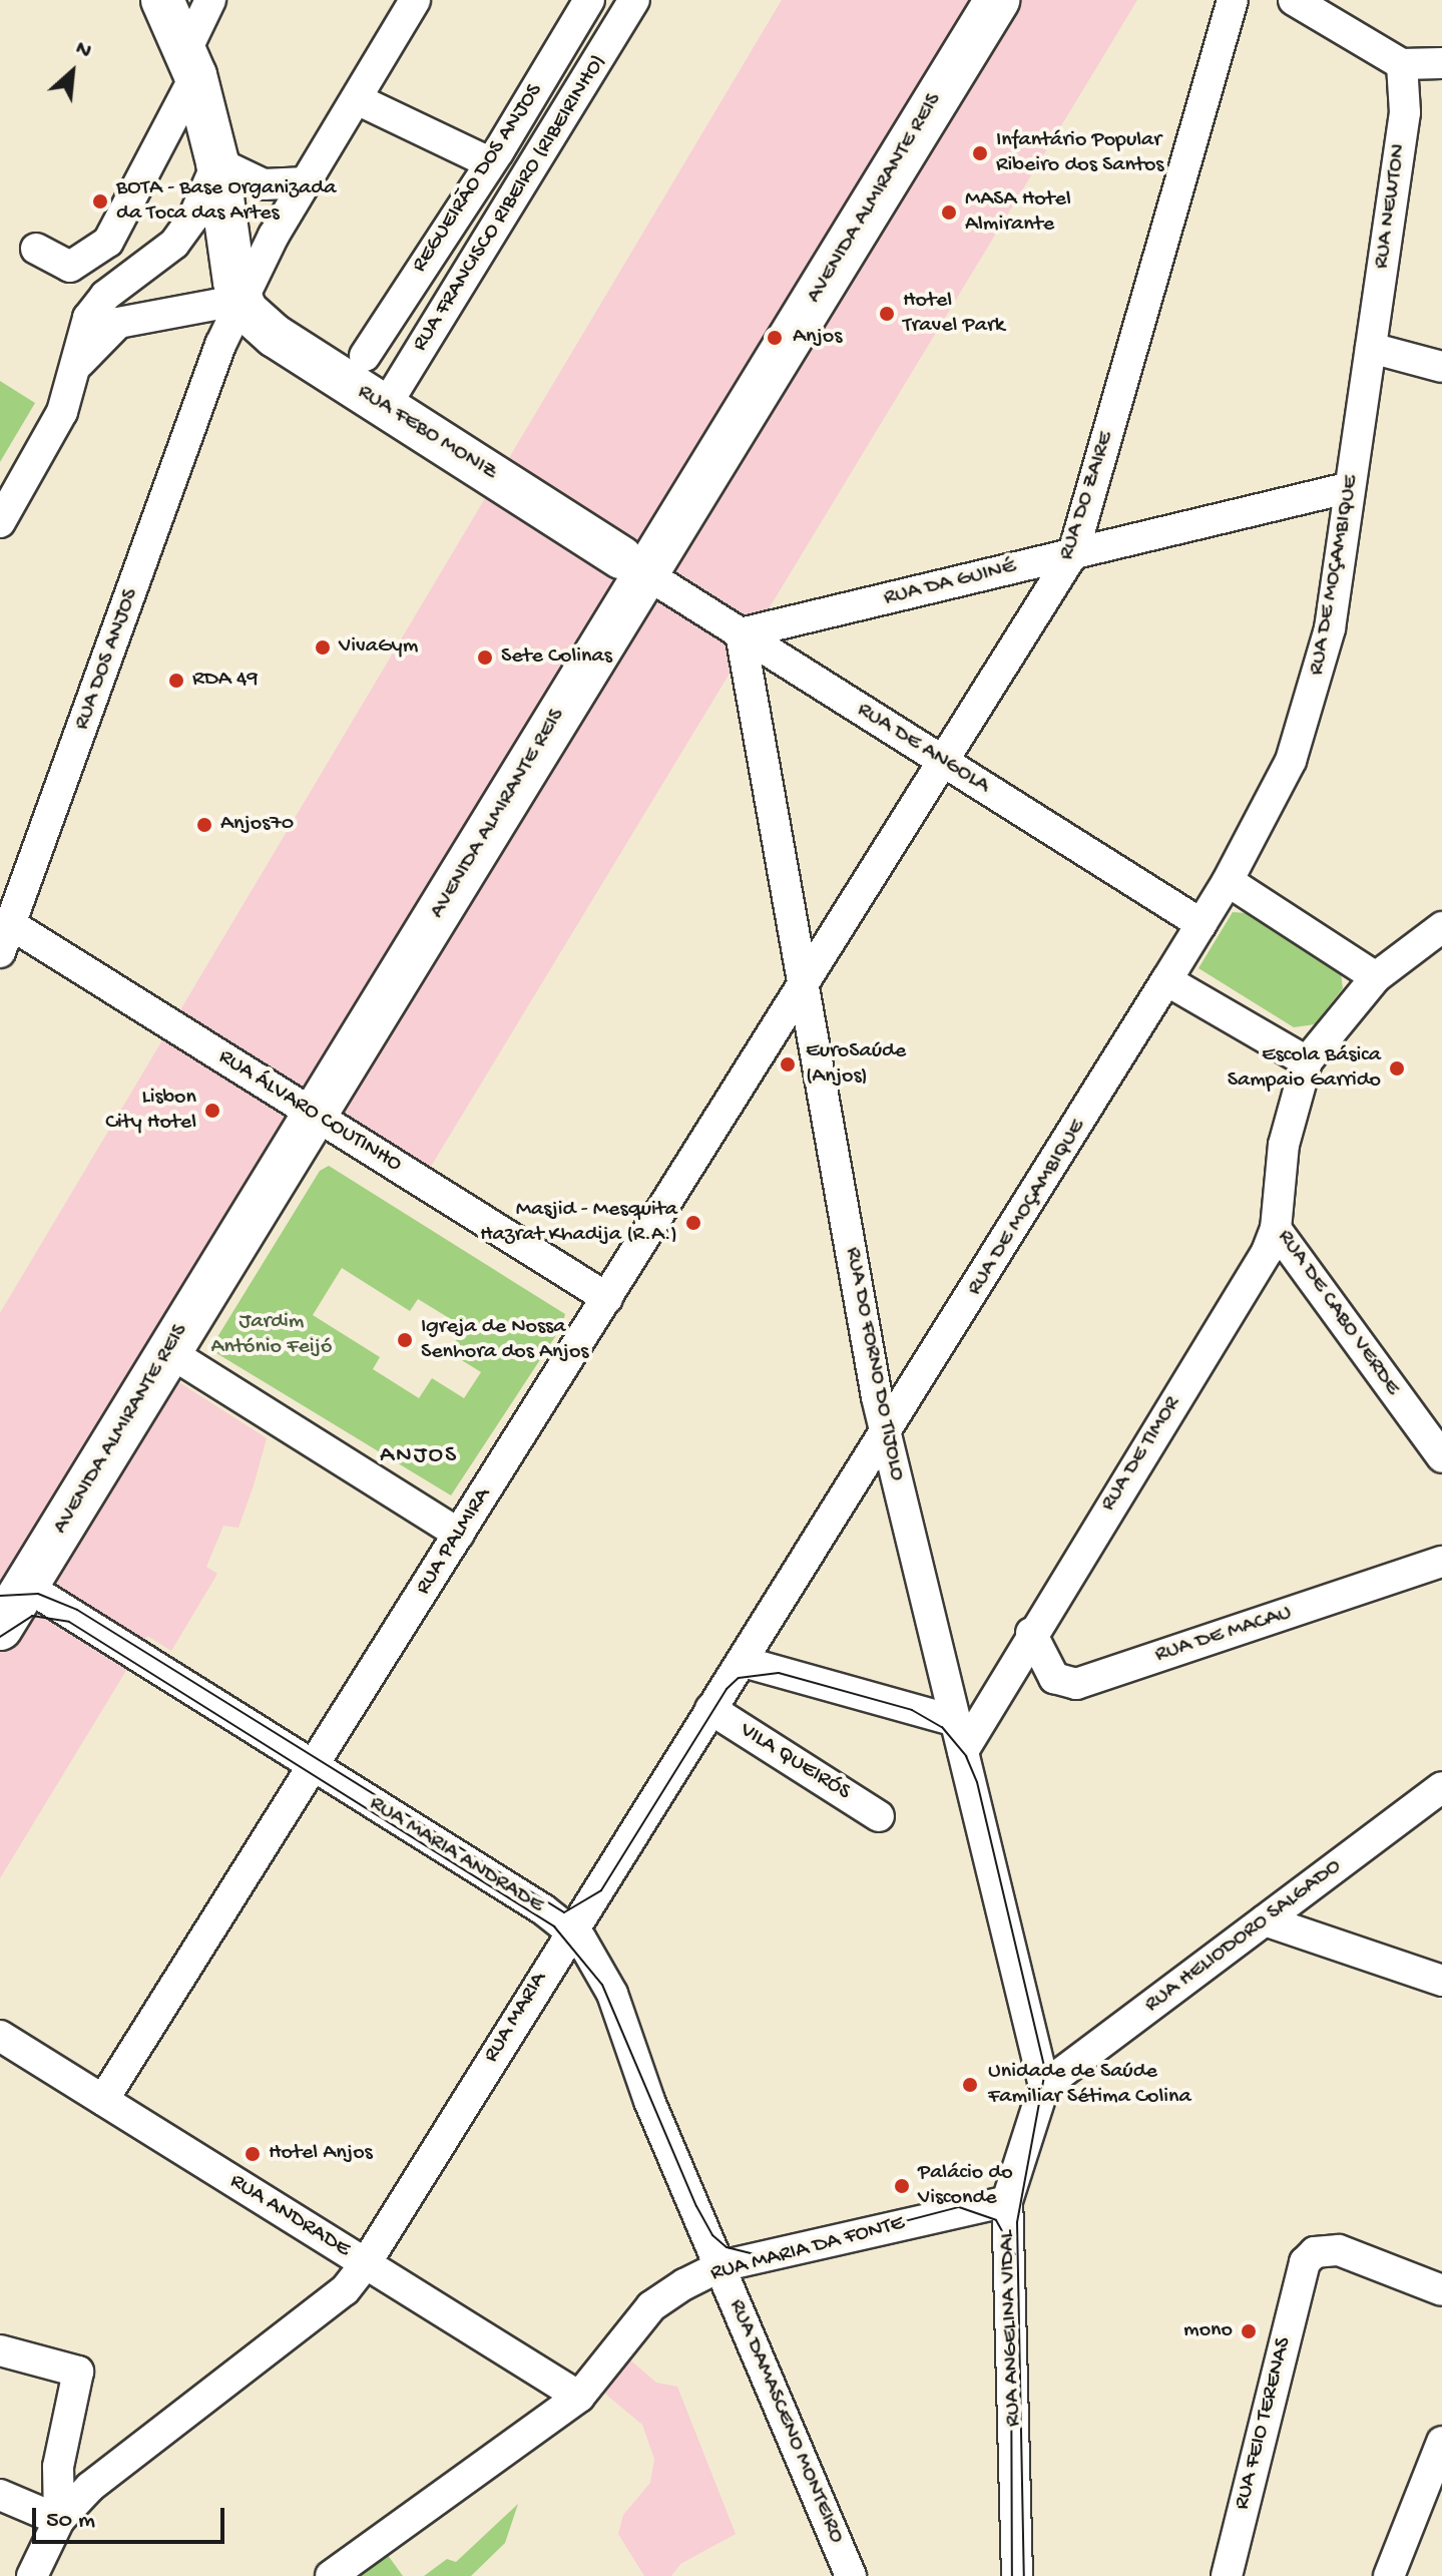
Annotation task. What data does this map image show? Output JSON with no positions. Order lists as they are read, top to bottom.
{
  "streets": {
    "main road": ["AVENIDA ALMIRANTE REIS", "RUA FEBO MONIZ"],
    "street": [
      "REGUEIRÃO DOS ANJOS",
      "RUA FRANCISCO RIBEIRO (RIBEIRINHO)",
      "RUA NEWTON",
      "RUA DO ZAIRE",
      "RUA DE MOÇAMBIQUE",
      "RUA DA GUINÉ",
      "RUA DOS ANJOS",
      "RUA DE ANGOLA",
      "RUA ÁLVARO COUTINHO",
      "RUA DE CABO VERDE",
      "RUA DO FORNO DO TIJOLO",
      "RUA DE TIMOR",
      "RUA PALMIRA",
      "RUA DE MACAU",
      "VILA QUEIRÓS",
      "RUA MARIA ANDRADE",
      "RUA HELIODORO SALGADO",
      "RUA MARIA",
      "RUA ANDRADE",
      "RUA MARIA DA FONTE",
      "RUA ANGELINA VIDAL",
      "RUA DAMASCENO MONTEIRO",
      "RUA FEIO TERENAS"
    ]
  },
  "crossings": [
    ["AVENIDA ALMIRANTE REIS", "RUA FEBO MONIZ"],
    ["AVENIDA ALMIRANTE REIS", "RUA DE ANGOLA"],
    ["AVENIDA ALMIRANTE REIS", "RUA ÁLVARO COUTINHO"],
    ["AVENIDA ALMIRANTE REIS", "RUA MARIA ANDRADE"],
    ["RUA FRANCISCO RIBEIRO (RIBEIRINHO)", "RUA FEBO MONIZ"],
    ["RUA NEWTON", "RUA DE MOÇAMBIQUE"],
    ["RUA FEBO MONIZ", "RUA DOS ANJOS"],
    ["RUA FEBO MONIZ", "RUA DE ANGOLA"],
    ["RUA DO ZAIRE", "RUA DA GUINÉ"],
    ["RUA DO ZAIRE", "RUA DE ANGOLA"],
    ["RUA DO ZAIRE", "RUA DO FORNO DO TIJOLO"],
    ["RUA DO ZAIRE", "RUA PALMIRA"],
    ["RUA DE MOÇAMBIQUE", "RUA DA GUINÉ"],
    ["RUA DE MOÇAMBIQUE", "RUA DE ANGOLA"],
    ["RUA DE MOÇAMBIQUE", "RUA DO FORNO DO TIJOLO"],
    ["RUA DE MOÇAMBIQUE", "RUA MARIA"],
    ["RUA DA GUINÉ", "RUA DE ANGOLA"],
    ["RUA DA GUINÉ", "RUA DO FORNO DO TIJOLO"],
    ["RUA DOS ANJOS", "RUA ÁLVARO COUTINHO"],
    ["RUA DE ANGOLA", "RUA DO FORNO DO TIJOLO"],
    ["RUA ÁLVARO COUTINHO", "RUA PALMIRA"],
    ["RUA DE CABO VERDE", "RUA DE TIMOR"],
    ["RUA DO FORNO DO TIJOLO", "RUA DE TIMOR"],
    ["RUA DO FORNO DO TIJOLO", "RUA PALMIRA"],
    ["RUA DO FORNO DO TIJOLO", "RUA HELIODORO SALGADO"],
    ["RUA DO FORNO DO TIJOLO", "RUA MARIA"],
    ["RUA DO FORNO DO TIJOLO", "RUA ANGELINA VIDAL"],
    ["RUA DE TIMOR", "RUA DE MACAU"],
    ["RUA PALMIRA", "RUA MARIA ANDRADE"],
    ["RUA PALMIRA", "RUA ANDRADE"],
    ["VILA QUEIRÓS", "RUA MARIA"],
    ["RUA MARIA ANDRADE", "RUA MARIA"],
    ["RUA MARIA ANDRADE", "RUA MARIA DA FONTE"],
    ["RUA MARIA ANDRADE", "RUA DAMASCENO MONTEIRO"],
    ["RUA HELIODORO SALGADO", "RUA ANGELINA VIDAL"],
    ["RUA MARIA", "RUA ANDRADE"],
    ["RUA ANDRADE", "RUA MARIA DA FONTE"],
    ["RUA MARIA DA FONTE", "RUA ANGELINA VIDAL"],
    ["RUA MARIA DA FONTE", "RUA DAMASCENO MONTEIRO"]
  ],
  "districts": ["ANJOS"],
  "parks": ["Jardim António Feijó"],
  "places": [
    "Infantário Popular Ribeiro dos Santos",
    "BOTA - Base Organizada da Toca das Artes",
    "MASA Hotel Almirante",
    "Hotel Travel Park",
    "Anjos",
    "VivaGym",
    "Sete Colinas",
    "RDA 49",
    "Anjos70",
    "EuroSaúde (Anjos)",
    "Escola Básica Sampaio Garrido",
    "Lisbon City Hotel",
    "Masjid - Mesquita Hazrat Khadija (R.A.)",
    "Igreja de Nossa Senhora dos Anjos",
    "Unidade de Saúde Familiar Sétima Colina",
    "Hotel Anjos",
    "Palácio do Visconde",
    "mono"
  ],
  "scale_bar": "50 m",
  "north": "top right"
}
